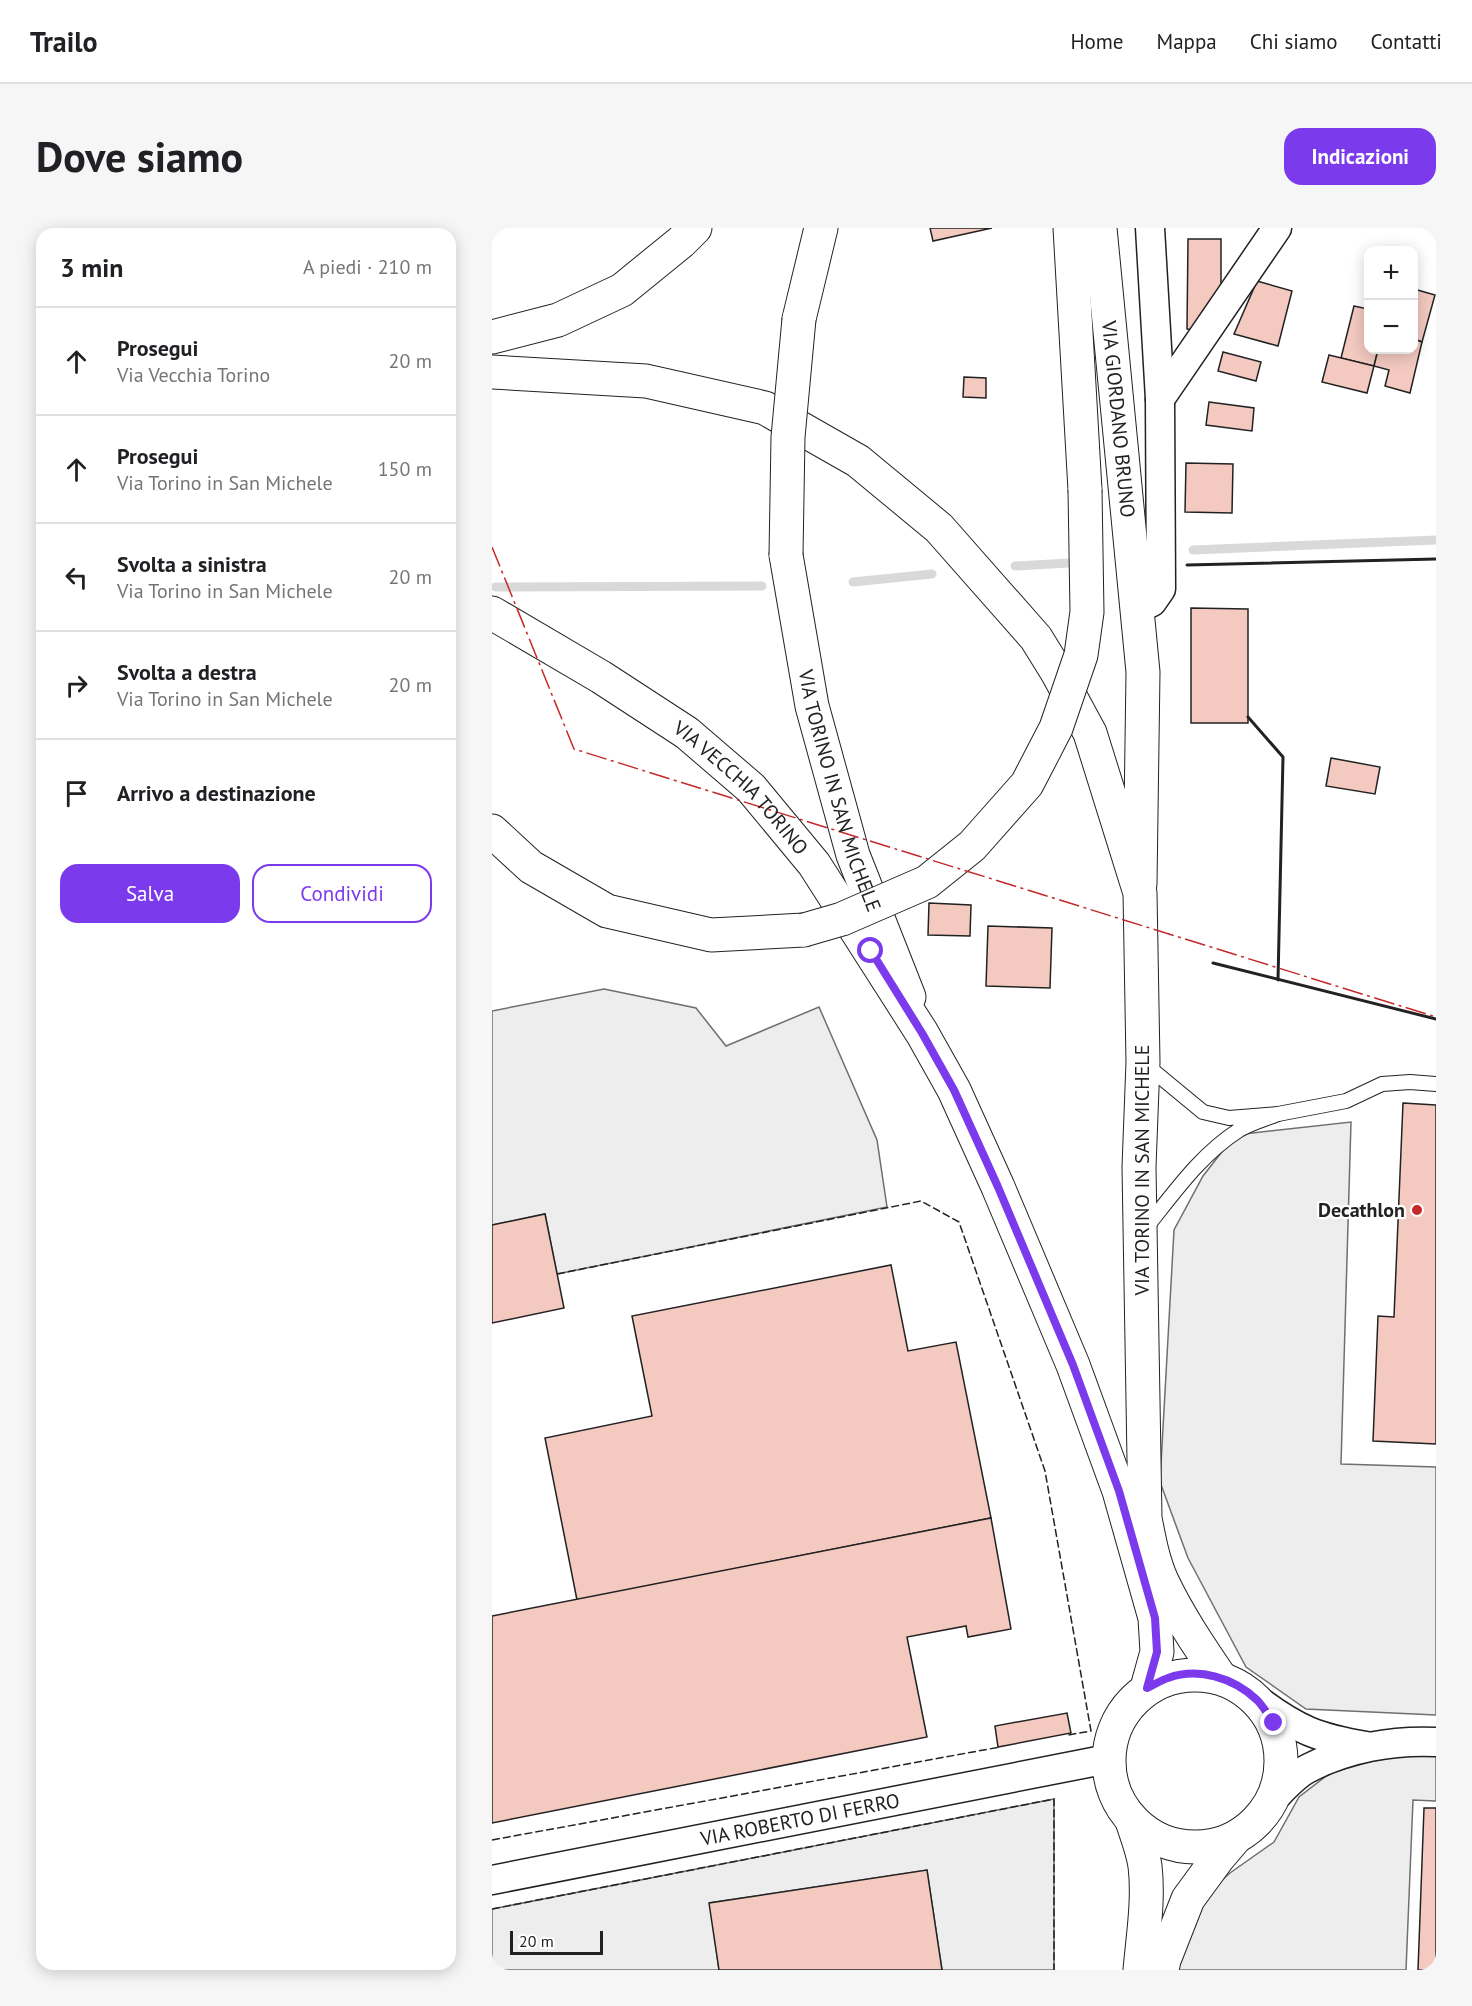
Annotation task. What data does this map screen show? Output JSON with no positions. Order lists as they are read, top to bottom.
{
  "streets": {
    "main road": ["VIA GIORDANO BRUNO", "VIA TORINO IN SAN MICHELE", "VIA VECCHIA TORINO"],
    "street": ["VIA ROBERTO DI FERRO"]
  },
  "crossings": [
    ["VIA GIORDANO BRUNO", "VIA TORINO IN SAN MICHELE"],
    ["VIA TORINO IN SAN MICHELE", "VIA VECCHIA TORINO"],
    ["VIA TORINO IN SAN MICHELE", "VIA ROBERTO DI FERRO"]
  ],
  "places": ["Decathlon"],
  "scale_bar": "20 m",
  "page": {
    "header": "Trailo",
    "nav": [
      "Home",
      "Mappa",
      "Chi siamo",
      "Contatti"
    ],
    "buttons": [
      "Indicazioni",
      ["Salva", "Condividi"]
    ],
    "title": "Dove siamo",
    "heading": ["3 min", "A piedi · 210 m"],
    "map_buttons": ["+", "−"],
    "list": [
      ["Prosegui", "Via Vecchia Torino", "20 m"],
      ["Prosegui", "Via Torino in San Michele", "150 m"],
      ["Svolta a sinistra", "Via Torino in San Michele", "20 m"],
      ["Svolta a destra", "Via Torino in San Michele", "20 m"],
      "Arrivo a destinazione"
    ],
    "scale": "20 m"
  }
}
